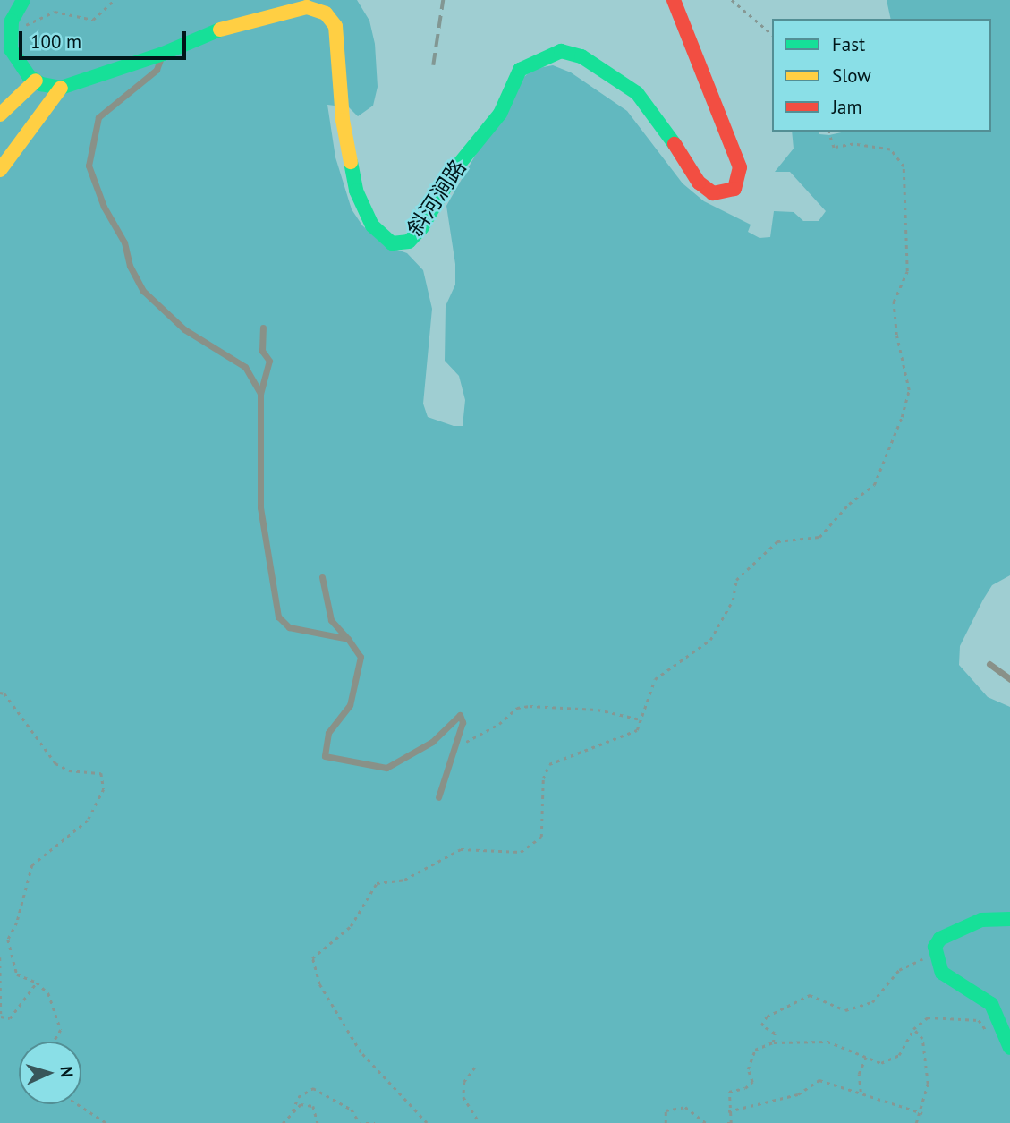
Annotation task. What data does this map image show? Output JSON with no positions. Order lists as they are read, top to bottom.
{
  "streets": {
    "street": ["斜河涧路"]
  },
  "legend": ["Fast", "Slow", "Jam"],
  "scale_bar": "100 m",
  "north": "right"
}
